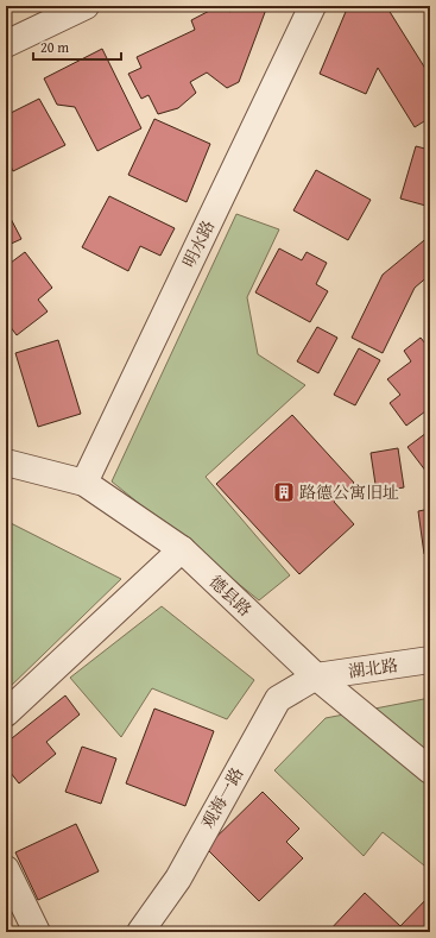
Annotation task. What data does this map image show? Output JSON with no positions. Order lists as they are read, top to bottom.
{
  "streets": {
    "street": [
      "明水路",
      "德县路",
      "湖北路",
      "观海一路"
    ]
  },
  "crossings": [
    ["明水路", "德县路"],
    ["德县路", "湖北路"],
    ["德县路", "观海一路"],
    ["湖北路", "观海一路"]
  ],
  "places": {
    "building": ["路德公寓旧址"]
  },
  "scale_bar": "20 m"
}
